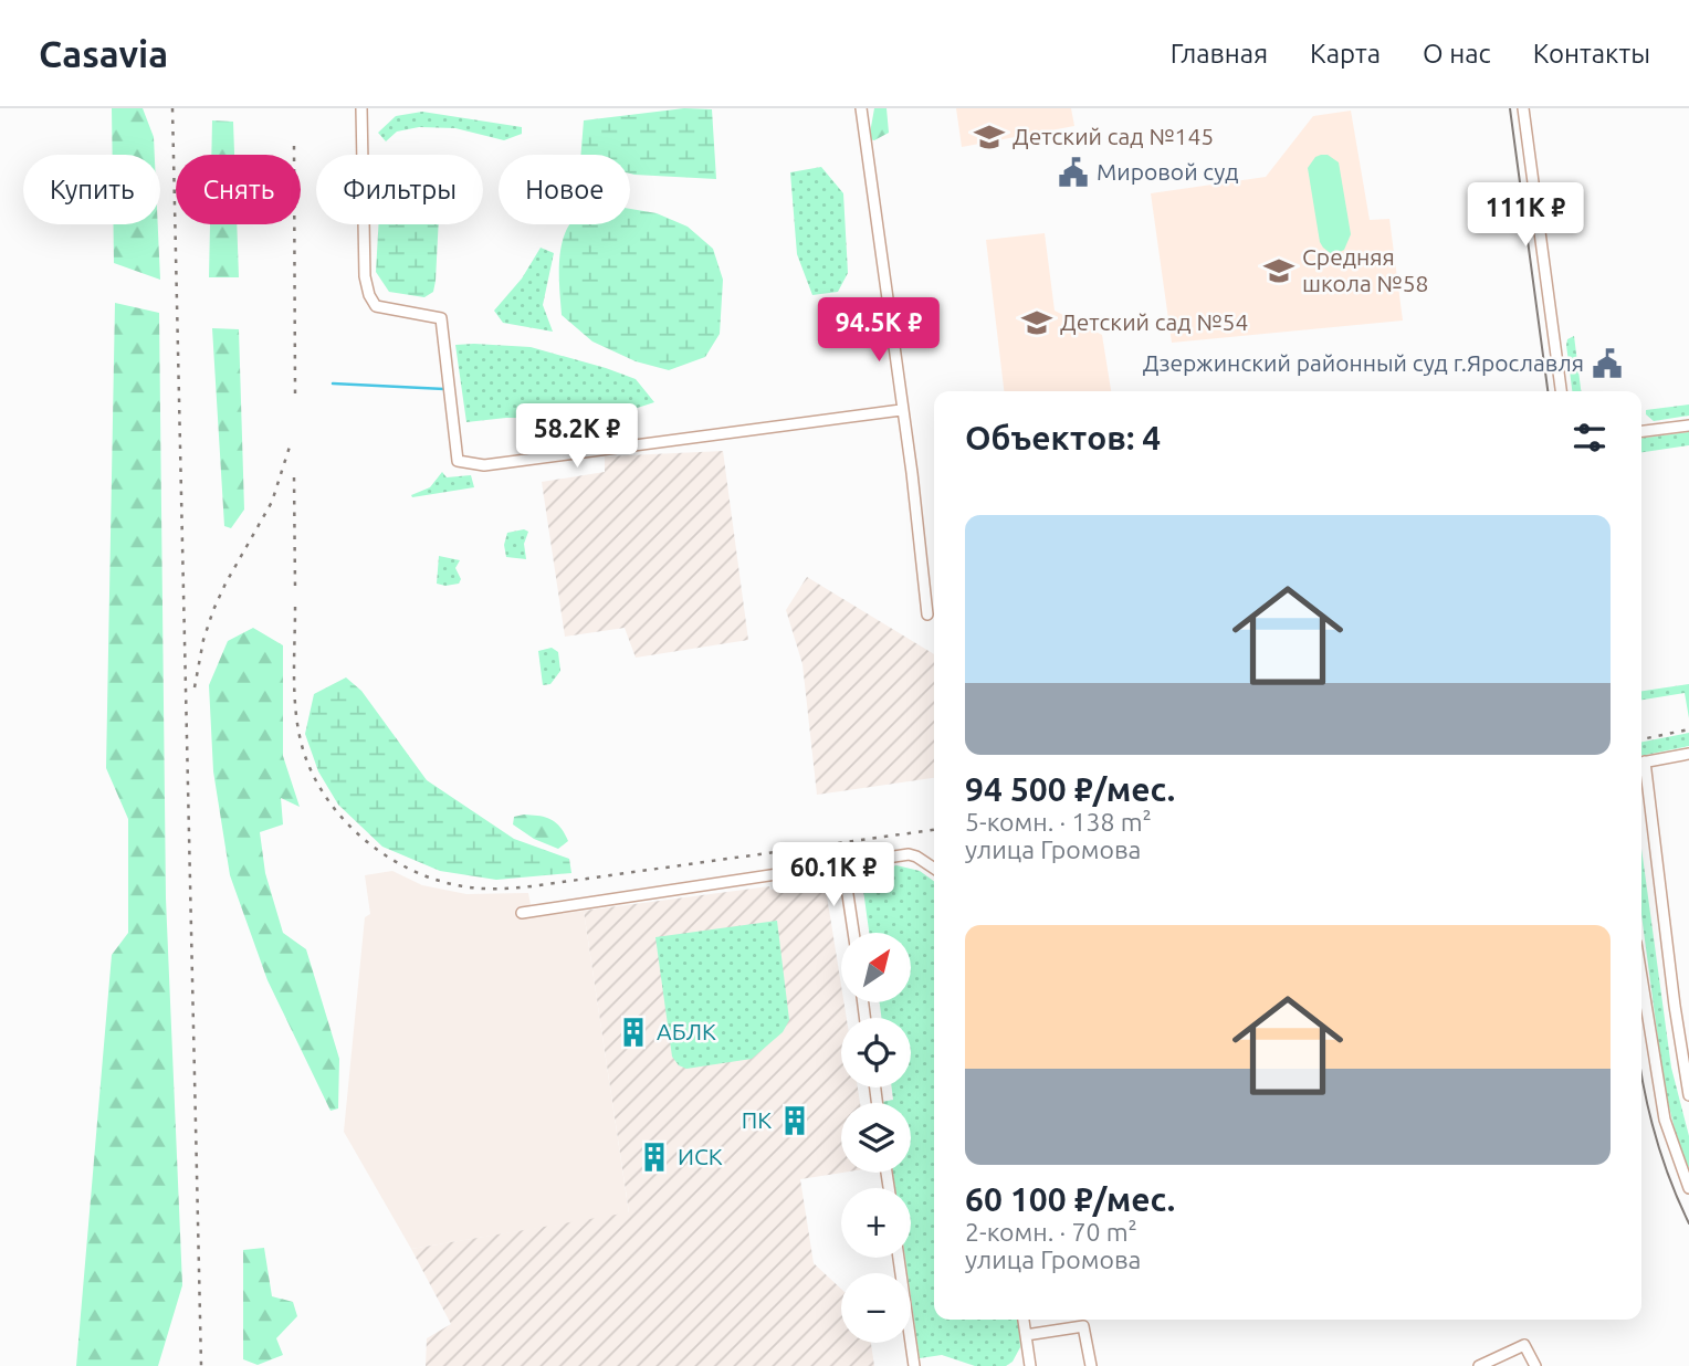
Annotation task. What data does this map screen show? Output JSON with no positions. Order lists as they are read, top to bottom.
{
  "places": {
    "school or university": ["Детский сад №145", "Средняя школа №58", "Детский сад №54"],
    "public building": ["Мировой суд", "Дзержинский районный суд г.Ярославля"],
    "building": ["АБЛК", "ПК", "ИСК"]
  },
  "north": "top right",
  "page": {
    "header": "Casavia",
    "nav": [
      "Главная",
      "Карта",
      "О нас",
      "Контакты"
    ],
    "chip": [
      "Купить",
      "Снять",
      "Фильтры",
      "Новое"
    ],
    "price": [
      "111K ₽",
      "94.5K ₽",
      "58.2K ₽",
      "60.1K ₽"
    ],
    "heading": "Объектов: 4",
    "list": [
      {
        "name": "94 500 ₽/мес.",
        "note": "5-комн. · 138 m² · улица Громова"
      },
      {
        "name": "60 100 ₽/мес.",
        "note": "2-комн. · 70 m² · улица Громова"
      }
    ],
    "map_buttons": ["+", "−"]
  }
}
